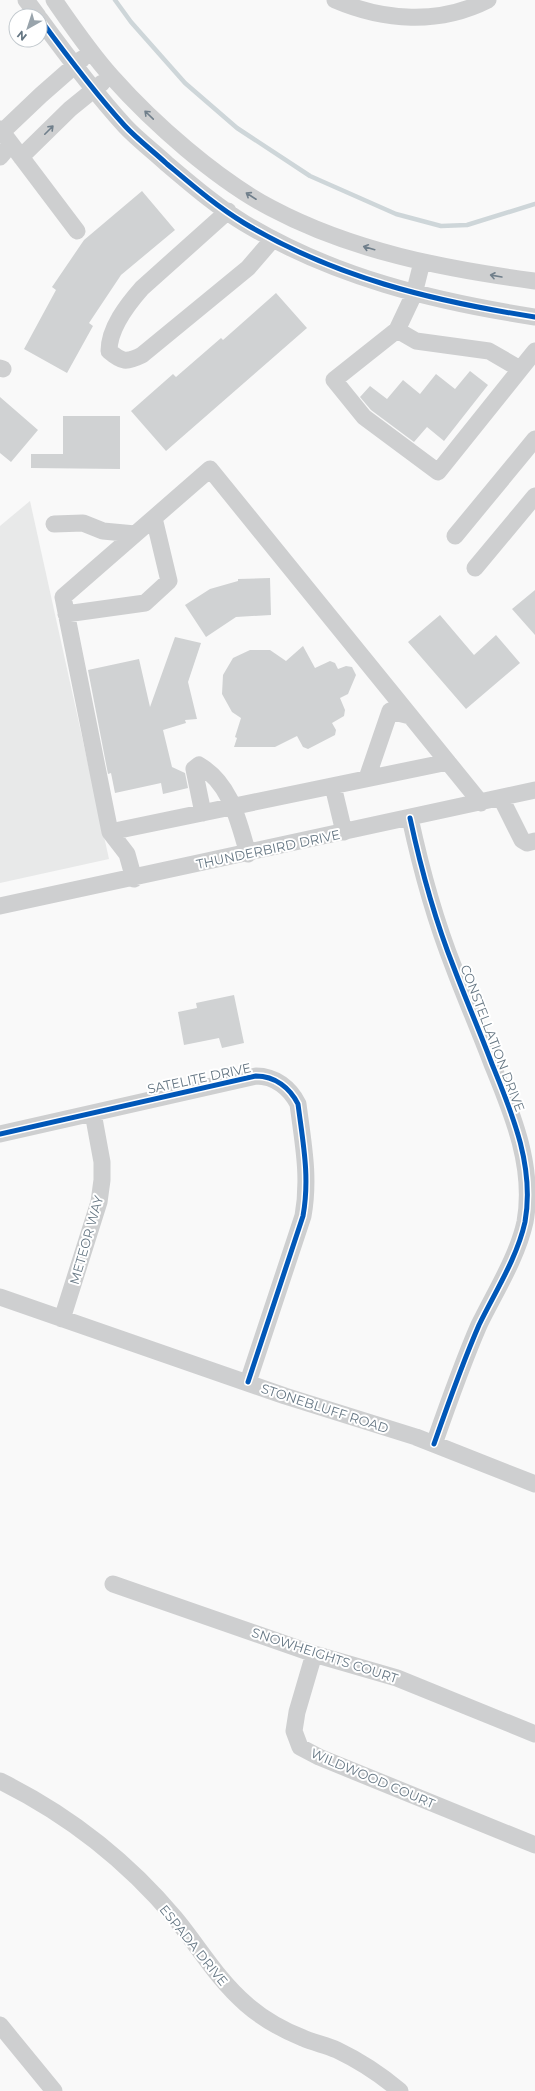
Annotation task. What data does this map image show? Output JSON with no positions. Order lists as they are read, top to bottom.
{
  "streets": {
    "street": [
      "THUNDERBIRD DRIVE",
      "CONSTELLATION DRIVE",
      "SATELITE DRIVE",
      "METEOR WAY",
      "STONEBLUFF ROAD",
      "SNOWHEIGHTS COURT",
      "WILDWOOD COURT",
      "ESPADA DRIVE"
    ]
  },
  "crossings": [
    ["THUNDERBIRD DRIVE", "CONSTELLATION DRIVE"],
    ["CONSTELLATION DRIVE", "STONEBLUFF ROAD"],
    ["SATELITE DRIVE", "METEOR WAY"],
    ["SATELITE DRIVE", "STONEBLUFF ROAD"],
    ["METEOR WAY", "STONEBLUFF ROAD"],
    ["SNOWHEIGHTS COURT", "WILDWOOD COURT"]
  ],
  "north": "bottom left"
}
